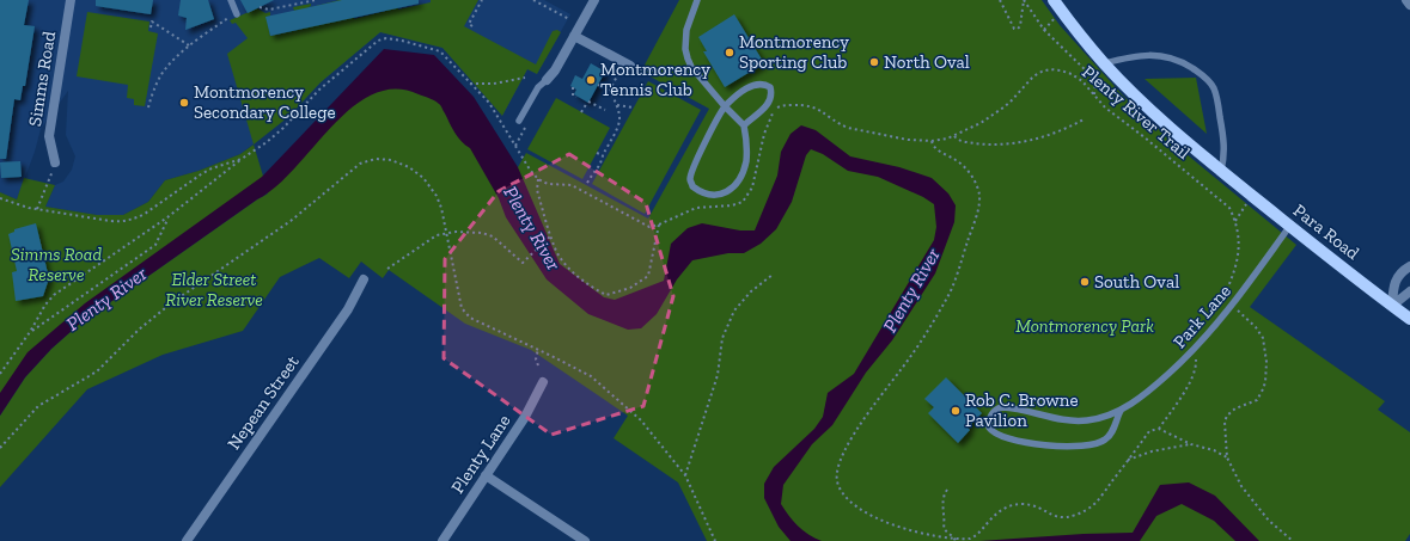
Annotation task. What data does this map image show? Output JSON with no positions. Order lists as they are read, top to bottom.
{
  "streets": {
    "main road": ["Para Road"],
    "street": ["Simms Road", "Nepean Street", "Plenty Lane"],
    "lane": ["Park Lane"],
    "path": ["Plenty River Trail"]
  },
  "crossings": [
    ["Plenty River Trail", "Park Lane"],
    ["Para Road", "Park Lane"]
  ],
  "water": ["Plenty River"],
  "parks": ["Simms Road Reserve", "Elder Street River Reserve", "Montmorency Park"],
  "places": [
    "Montmorency Sporting Club",
    "North Oval",
    "Montmorency Tennis Club",
    "Montmorency Secondary College",
    "South Oval",
    "Rob C. Browne Pavilion"
  ]
}
